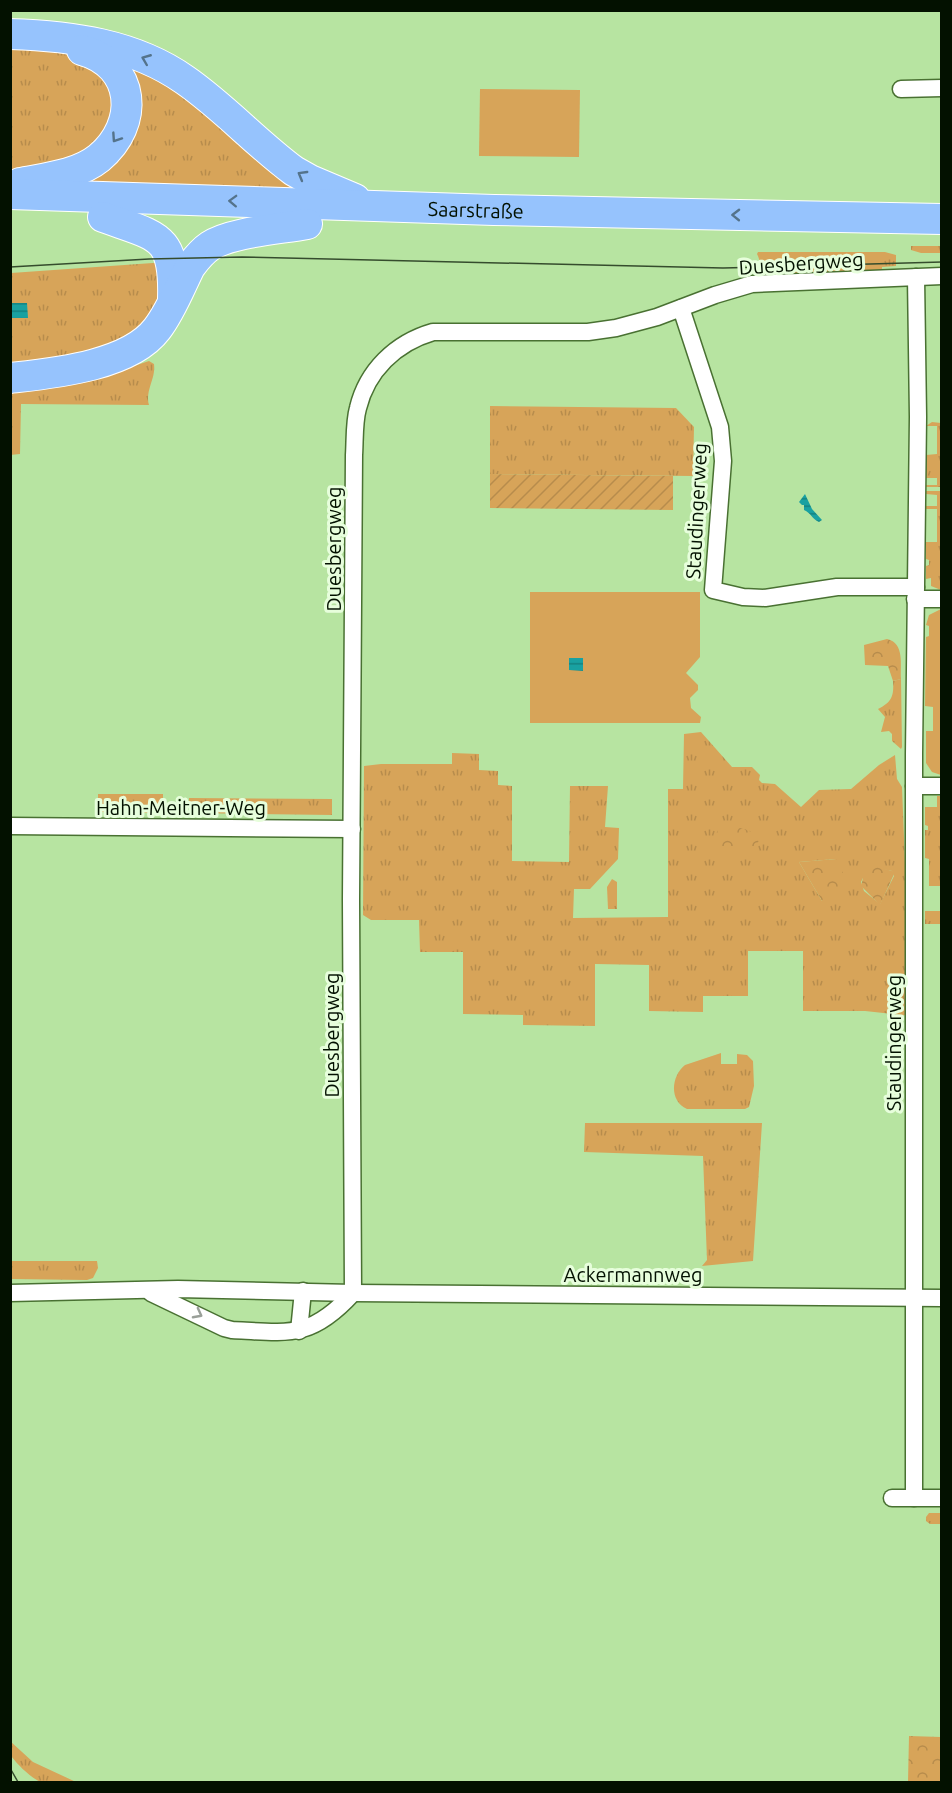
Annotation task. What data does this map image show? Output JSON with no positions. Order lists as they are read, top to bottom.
{
  "streets": {
    "highway": ["Saarstraße"],
    "street": [
      "Duesbergweg",
      "Staudingerweg",
      "Hahn-Meitner-Weg",
      "Ackermannweg"
    ]
  },
  "crossings": [
    ["Duesbergweg", "Staudingerweg"],
    ["Duesbergweg", "Hahn-Meitner-Weg"],
    ["Duesbergweg", "Ackermannweg"],
    ["Staudingerweg", "Ackermannweg"]
  ]
}
